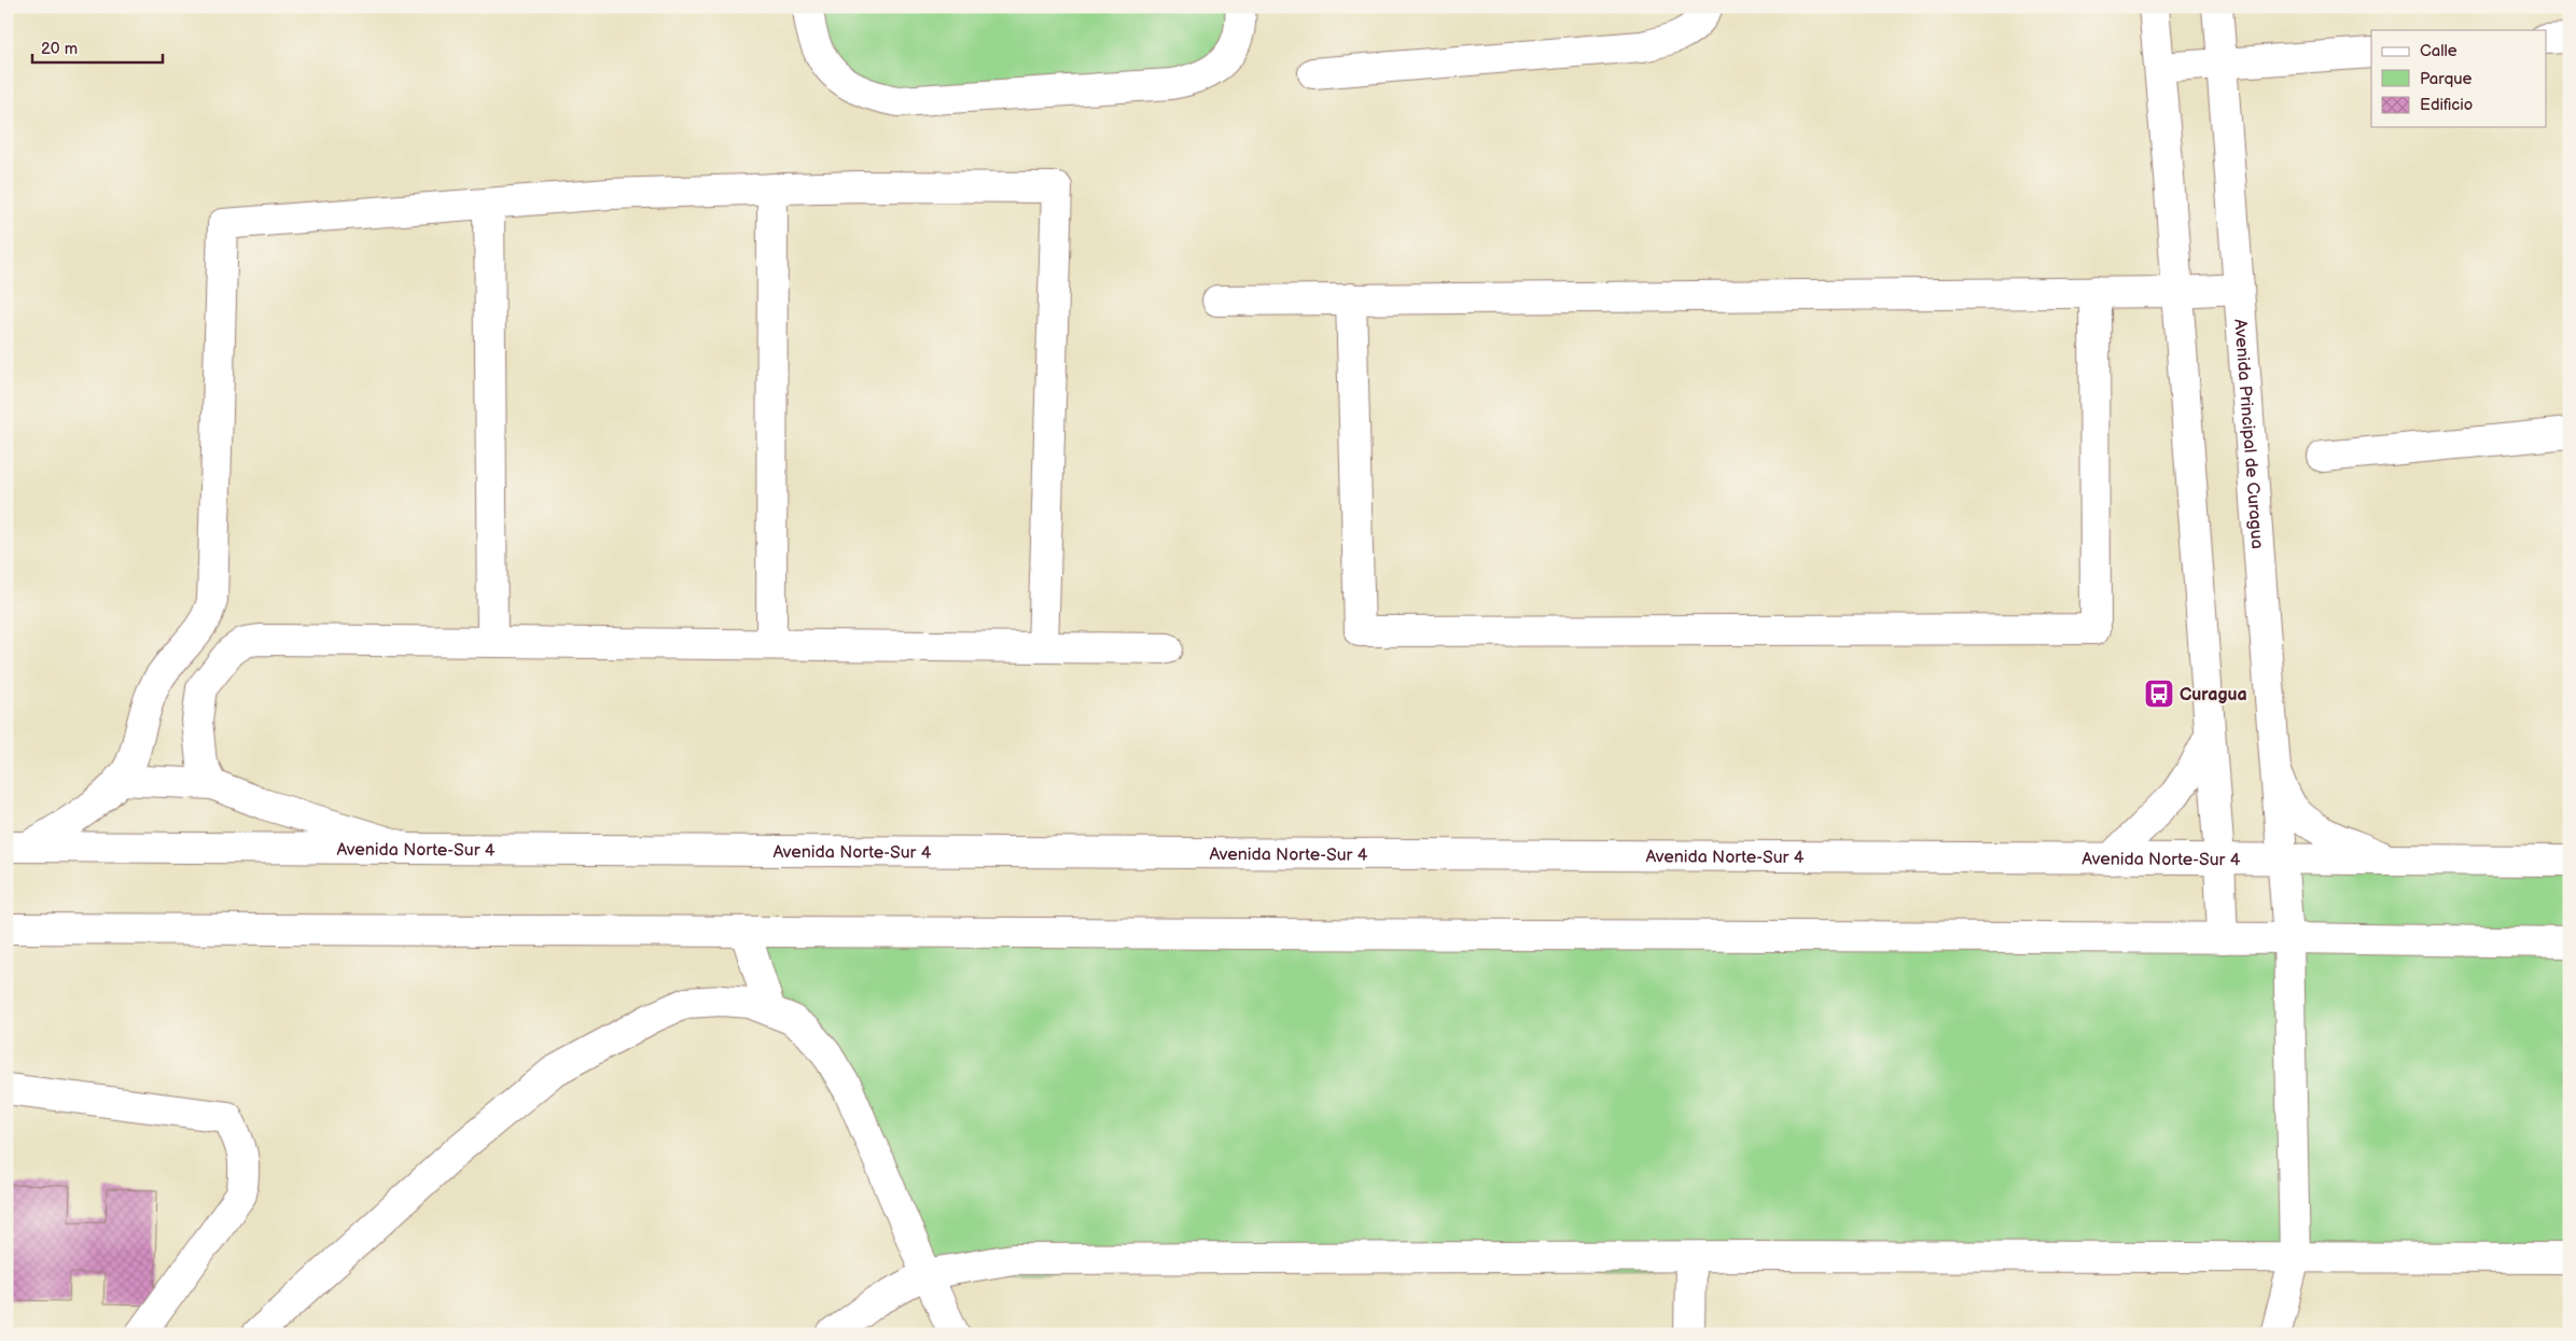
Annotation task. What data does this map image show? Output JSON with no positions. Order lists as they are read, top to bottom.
{
  "streets": {
    "street": ["Avenida Principal de Curagua", "Avenida Norte-Sur 4"]
  },
  "crossings": [
    ["Avenida Principal de Curagua", "Avenida Norte-Sur 4"]
  ],
  "places": {
    "bus stop": ["Curagua"]
  },
  "legend": ["Calle", "Parque", "Edificio"],
  "scale_bar": "20 m"
}
